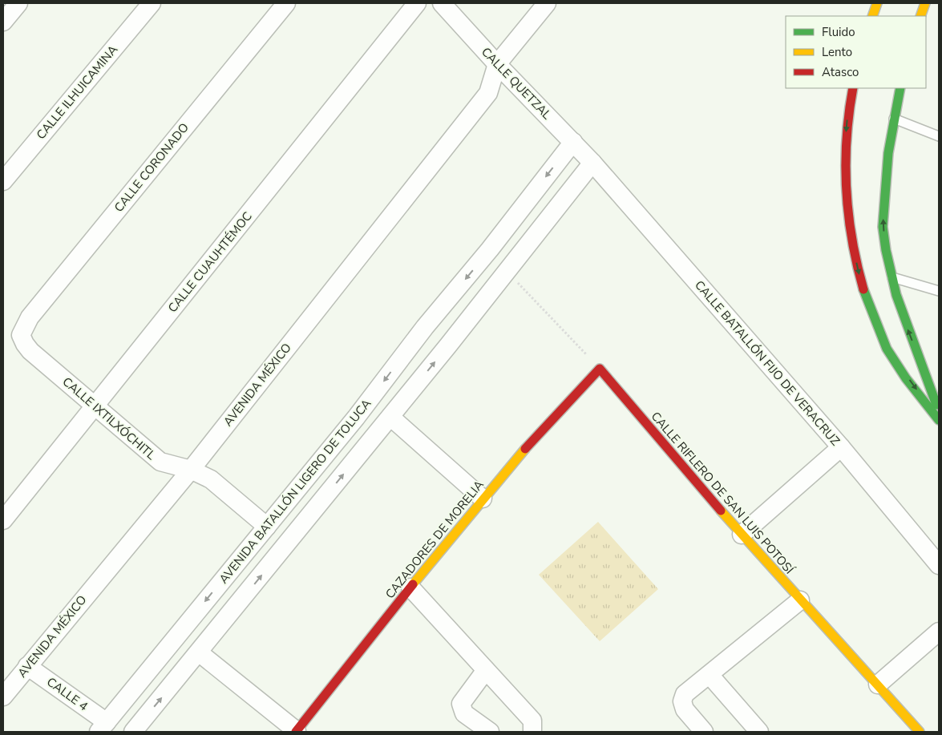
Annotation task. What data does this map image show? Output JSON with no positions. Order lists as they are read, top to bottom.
{
  "streets": {
    "street": [
      "CALLE QUETZAL",
      "CALLE ILHUICAMINA",
      "CALLE CORONADO",
      "CALLE CUAUHTÉMOC",
      "CALLE BATALLÓN FIJO DE VERACRUZ",
      "AVENIDA MÉXICO",
      "CALLE IXTILXÓCHITL",
      "AVENIDA BATALLÓN LIGERO DE TOLUCA",
      "CALLE RIFLERO DE SAN LUIS POTOSÍ",
      "CAZADORES DE MORELIA",
      "CALLE 4"
    ]
  },
  "crossings": [
    ["CALLE QUETZAL", "CALLE BATALLÓN FIJO DE VERACRUZ"],
    ["CALLE QUETZAL", "AVENIDA MÉXICO"],
    ["CALLE QUETZAL", "AVENIDA BATALLÓN LIGERO DE TOLUCA"],
    ["CALLE CORONADO", "CALLE IXTILXÓCHITL"],
    ["CALLE CUAUHTÉMOC", "CALLE IXTILXÓCHITL"],
    ["AVENIDA MÉXICO", "CALLE IXTILXÓCHITL"],
    ["AVENIDA MÉXICO", "CALLE 4"],
    ["CALLE IXTILXÓCHITL", "AVENIDA BATALLÓN LIGERO DE TOLUCA"],
    ["AVENIDA BATALLÓN LIGERO DE TOLUCA", "CALLE 4"],
    ["CALLE RIFLERO DE SAN LUIS POTOSÍ", "CAZADORES DE MORELIA"]
  ],
  "legend": ["Fluido", "Lento", "Atasco"]
}
